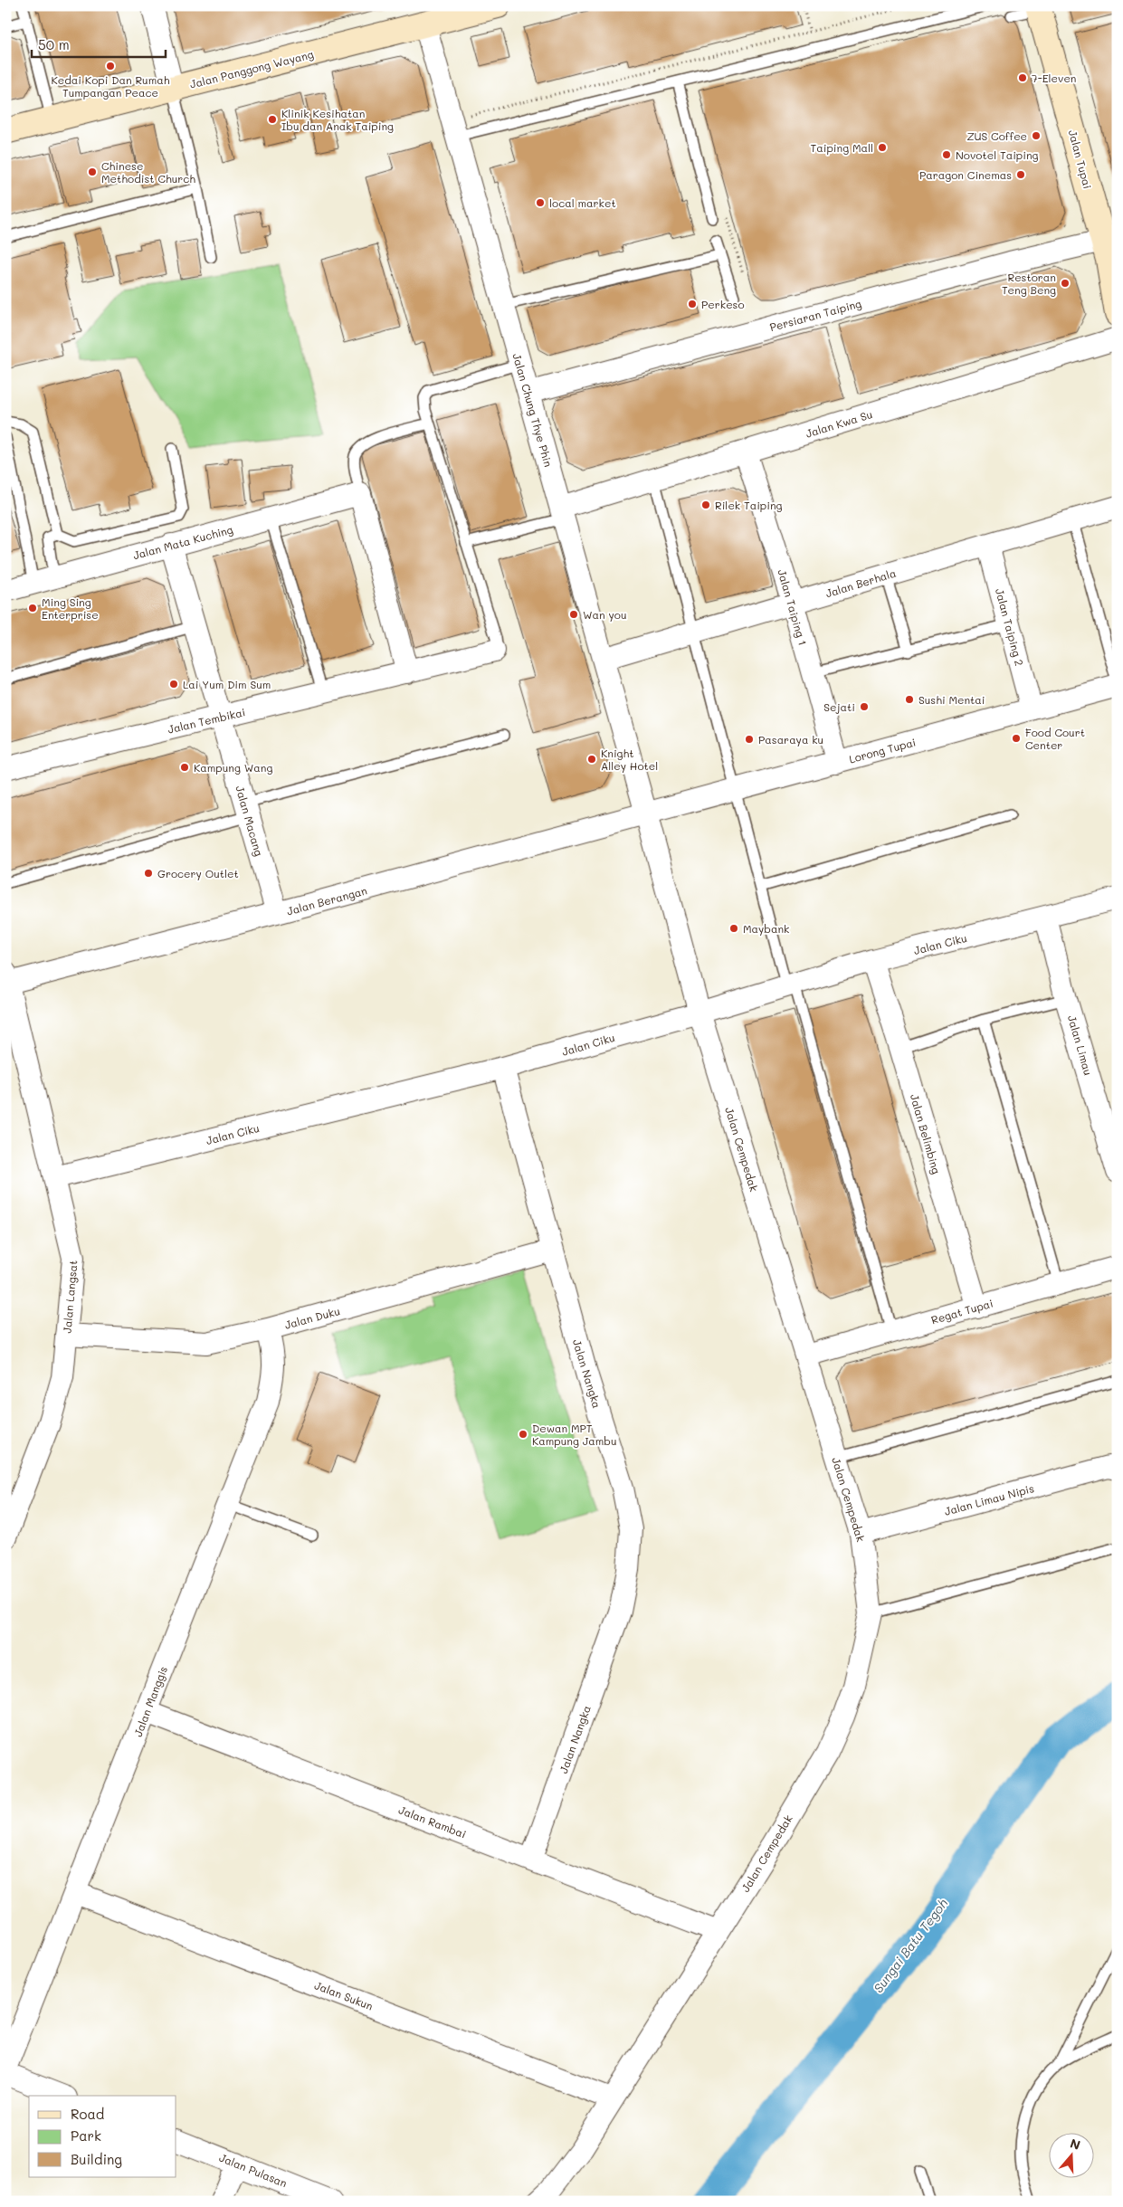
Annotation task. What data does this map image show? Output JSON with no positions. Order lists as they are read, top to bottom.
{
  "streets": {
    "street": [
      "Jalan Panggong Wayang",
      "Jalan Tupai",
      "Persiaran Taiping",
      "Jalan Chung Thye Phin",
      "Jalan Kwa Su",
      "Jalan Mata Kuching",
      "Jalan Berhala",
      "Jalan Taiping 1",
      "Jalan Taiping 2",
      "Jalan Tembikai",
      "Lorong Tupai",
      "Jalan Macang",
      "Jalan Berangan",
      "Jalan Ciku",
      "Jalan Limau",
      "Jalan Belimbing",
      "Jalan Cempedak",
      "Jalan Langsat",
      "Regat Tupai",
      "Jalan Duku",
      "Jalan Nangka",
      "Jalan Limau Nipis",
      "Jalan Manggis",
      "Jalan Rambai",
      "Jalan Sukun",
      "Jalan Pulasan"
    ]
  },
  "crossings": [
    ["Jalan Panggong Wayang", "Jalan Chung Thye Phin"],
    ["Jalan Tupai", "Persiaran Taiping"],
    ["Persiaran Taiping", "Jalan Chung Thye Phin"],
    ["Jalan Chung Thye Phin", "Jalan Kwa Su"],
    ["Jalan Chung Thye Phin", "Jalan Berhala"],
    ["Jalan Chung Thye Phin", "Lorong Tupai"],
    ["Jalan Chung Thye Phin", "Jalan Berangan"],
    ["Jalan Chung Thye Phin", "Jalan Cempedak"],
    ["Jalan Kwa Su", "Jalan Taiping 1"],
    ["Jalan Mata Kuching", "Jalan Macang"],
    ["Jalan Berhala", "Jalan Taiping 1"],
    ["Jalan Berhala", "Jalan Taiping 2"],
    ["Jalan Taiping 1", "Lorong Tupai"],
    ["Jalan Taiping 2", "Lorong Tupai"],
    ["Jalan Tembikai", "Jalan Macang"],
    ["Lorong Tupai", "Jalan Berangan"],
    ["Lorong Tupai", "Jalan Cempedak"],
    ["Jalan Macang", "Jalan Berangan"],
    ["Jalan Berangan", "Jalan Cempedak"],
    ["Jalan Berangan", "Jalan Langsat"],
    ["Jalan Ciku", "Jalan Limau"],
    ["Jalan Ciku", "Jalan Belimbing"],
    ["Jalan Ciku", "Jalan Cempedak"],
    ["Jalan Ciku", "Jalan Langsat"],
    ["Jalan Ciku", "Jalan Nangka"],
    ["Jalan Belimbing", "Regat Tupai"],
    ["Jalan Cempedak", "Regat Tupai"],
    ["Jalan Cempedak", "Jalan Limau Nipis"],
    ["Jalan Cempedak", "Jalan Rambai"],
    ["Jalan Cempedak", "Jalan Sukun"],
    ["Jalan Langsat", "Jalan Duku"],
    ["Jalan Duku", "Jalan Nangka"],
    ["Jalan Duku", "Jalan Manggis"],
    ["Jalan Nangka", "Jalan Rambai"],
    ["Jalan Manggis", "Jalan Rambai"],
    ["Jalan Manggis", "Jalan Sukun"]
  ],
  "water": ["Sungai Batu Tegoh"],
  "places": [
    "Kedai Kopi Dan Rumah Tumpangan Peace",
    "7-Eleven",
    "Klinik Kesihatan Ibu dan Anak Taiping",
    "ZUS Coffee",
    "Taiping Mall",
    "Novotel Taiping",
    "Chinese Methodist Church",
    "Paragon Cinemas",
    "local market",
    "Restoran Teng Beng",
    "Perkeso",
    "Rilek Taiping",
    "Ming Sing Enterprise",
    "Wan you",
    "Lai Yum Dim Sum",
    "Sushi Mentai",
    "Sejati",
    "Food Court Center",
    "Pasaraya ku",
    "Knight Alley Hotel",
    "Kampung Wang",
    "Grocery Outlet",
    "Maybank",
    "Dewan MPT Kampung Jambu"
  ],
  "legend": ["Road", "Park", "Building"],
  "scale_bar": "50 m",
  "north": "top"
}
